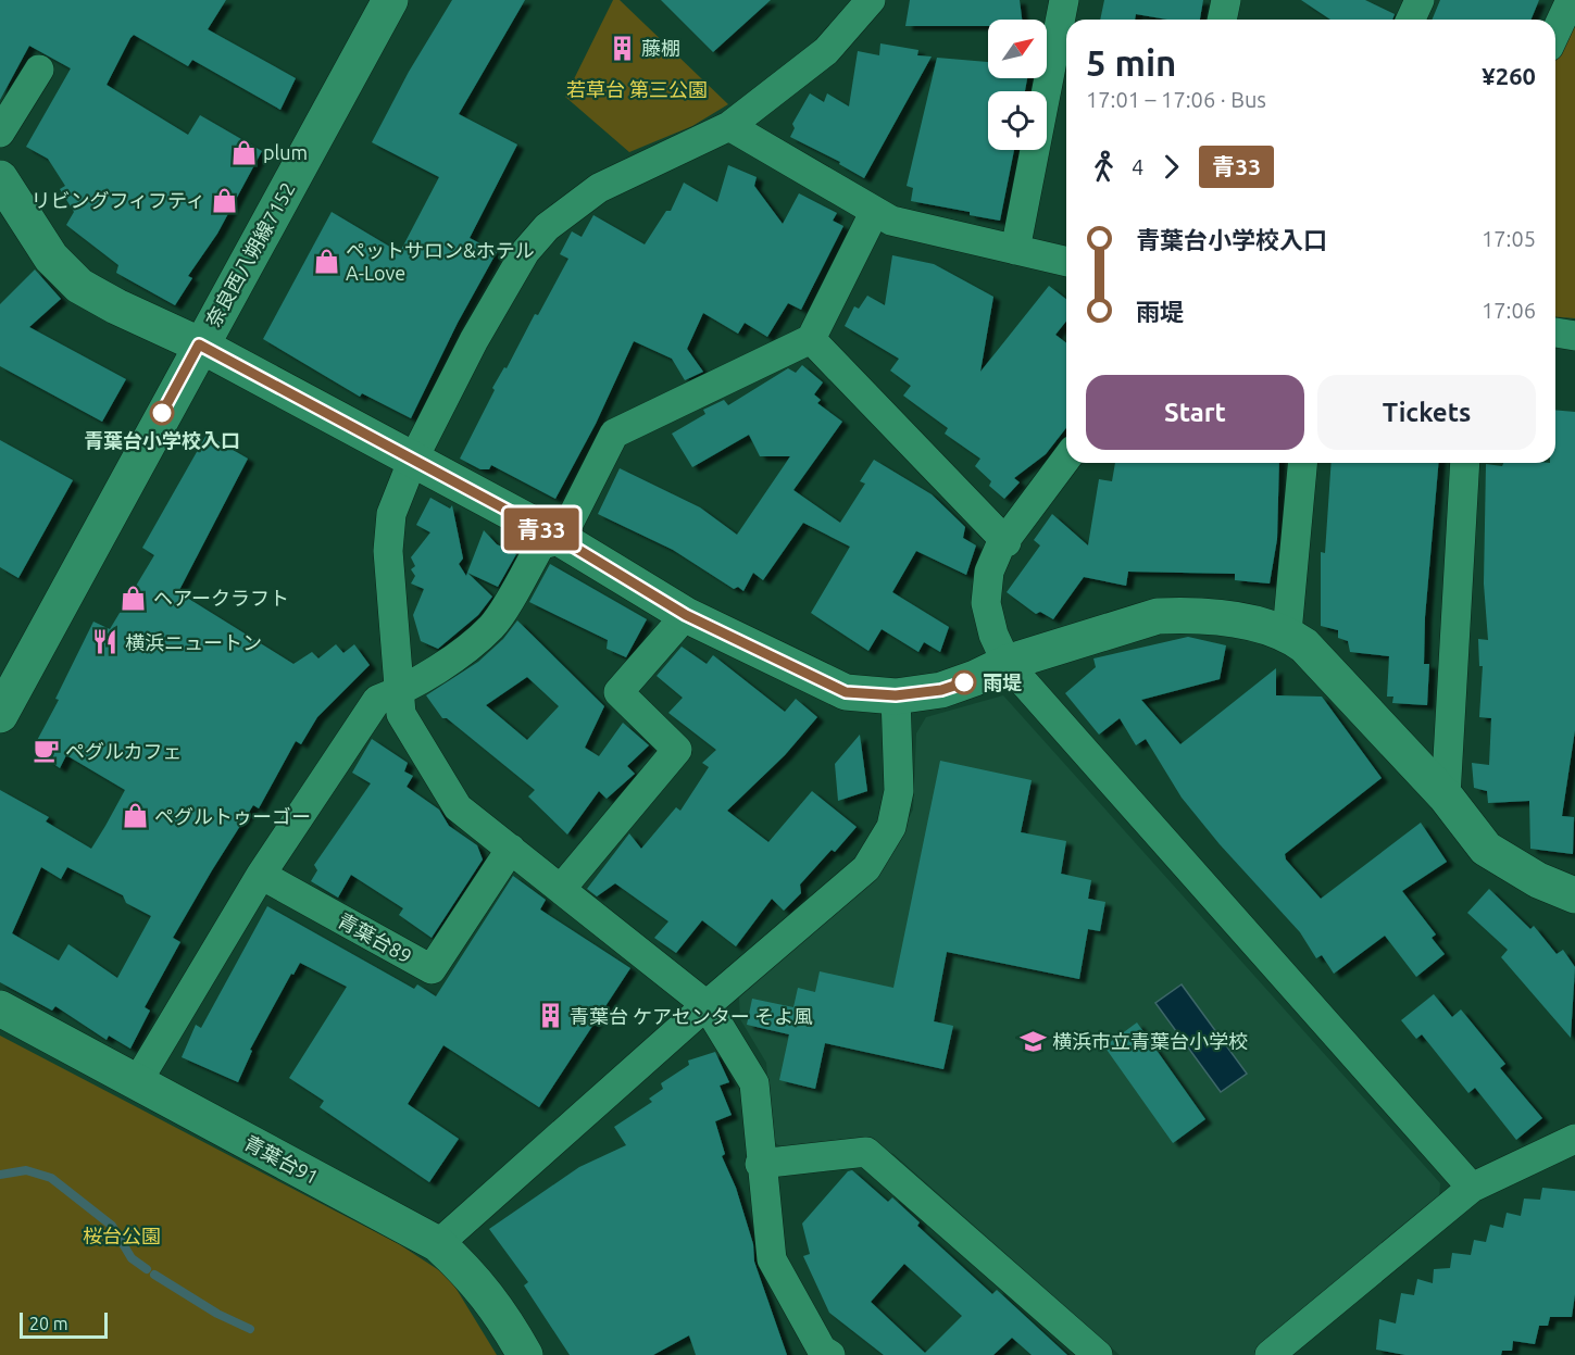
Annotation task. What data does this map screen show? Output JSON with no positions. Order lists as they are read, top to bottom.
{
  "streets": {
    "street": ["奈良西八朔線7152", "青葉台89", "青葉台91"]
  },
  "parks": ["若草台 第三公園", "桜台公園"],
  "places": {
    "building": ["藤棚", "青葉台 ケアセンター そよ風"],
    "shop": [
      "plum",
      "リビングフィフティ",
      "ペットサロン&ホテル A-Love",
      "ヘアークラフト",
      "ペグルトゥーゴー"
    ],
    "other": ["青葉台小学校入口", "雨堤"],
    "restaurant": ["横浜ニュートン"],
    "cafe": ["ペグルカフェ"],
    "school or university": ["横浜市立青葉台小学校"]
  },
  "lines": ["bus line 青33"],
  "scale_bar": "20 m",
  "north": "top right",
  "page": {
    "on_map": "青33",
    "heading": ["5 min", "17:01 – 17:06 · Bus", "¥260"],
    "legs": ["4", "青33"],
    "list": [
      {
        "name": "青葉台小学校入口",
        "value": "17:05"
      },
      {
        "name": "雨堤",
        "value": "17:06"
      }
    ],
    "buttons": ["Start", "Tickets"],
    "scale": "20 m"
  }
}
